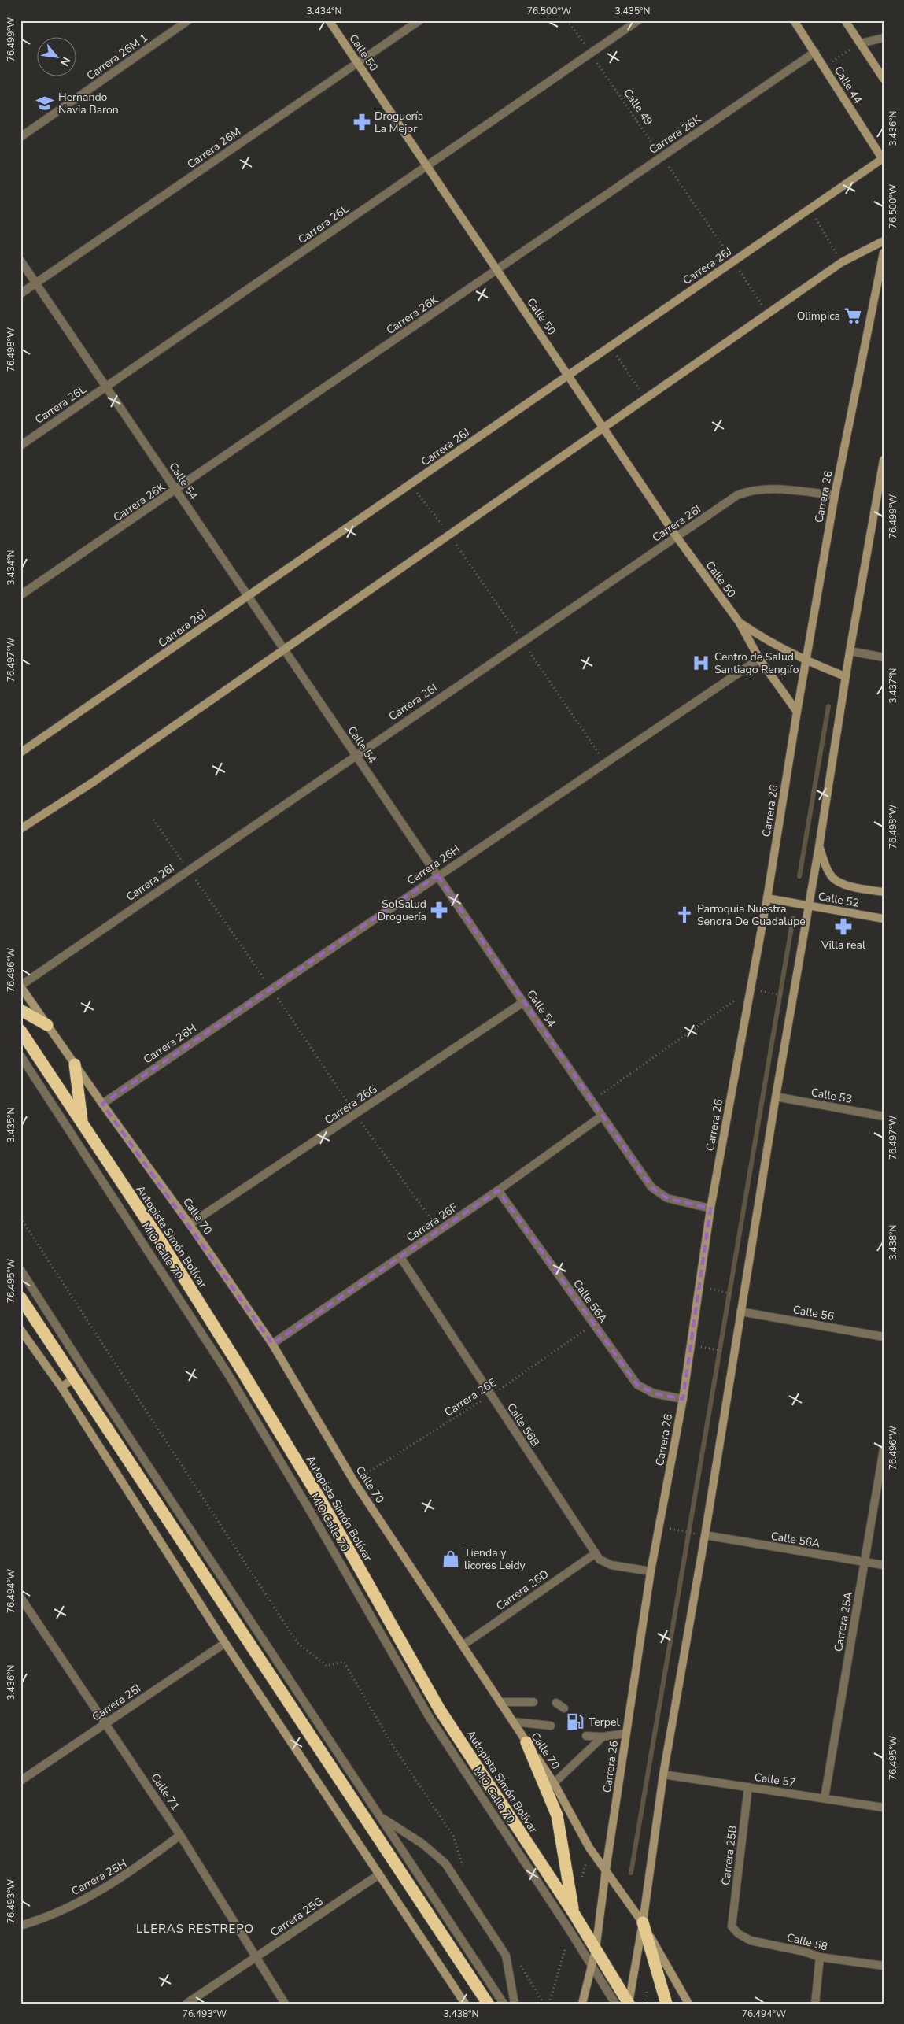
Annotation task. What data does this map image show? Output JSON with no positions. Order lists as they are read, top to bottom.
{
  "streets": {
    "highway": ["Autopista Simón Bolívar"],
    "street": [
      "Calle 50",
      "Carrera 26M 1",
      "Calle 44",
      "Carrera 26K",
      "Carrera 26M",
      "Carrera 26L",
      "Carrera 26J",
      "Calle 54",
      "Carrera 26",
      "Carrera 26I",
      "Carrera 26H",
      "Calle 52",
      "Calle 53",
      "Carrera 26G",
      "Calle 70",
      "Carrera 26F",
      "MIO Calle 70",
      "Calle 56A",
      "Calle 56",
      "Calle 56B",
      "Carrera 26D",
      "Carrera 25A",
      "Carrera 25I",
      "Calle 57",
      "Calle 71",
      "Carrera 25B",
      "Carrera 25H",
      "Carrera 25G",
      "Calle 58"
    ],
    "path": ["Calle 49", "Carrera 26E"]
  },
  "crossings": [
    ["Calle 50", "Carrera 26K"],
    ["Calle 50", "Carrera 26M"],
    ["Calle 50", "Carrera 26L"],
    ["Calle 50", "Carrera 26J"],
    ["Calle 50", "Carrera 26"],
    ["Calle 50", "Carrera 26I"],
    ["Calle 50", "Carrera 26H"],
    ["Calle 44", "Carrera 26K"],
    ["Calle 44", "Carrera 26J"],
    ["Calle 49", "Carrera 26K"],
    ["Calle 49", "Carrera 26L"],
    ["Calle 49", "Carrera 26J"],
    ["Carrera 26K", "Calle 54"],
    ["Carrera 26M", "Calle 54"],
    ["Carrera 26L", "Calle 54"],
    ["Carrera 26J", "Calle 54"],
    ["Calle 54", "Carrera 26"],
    ["Calle 54", "Carrera 26I"],
    ["Calle 54", "Carrera 26H"],
    ["Calle 54", "Carrera 26G"],
    ["Calle 54", "Carrera 26F"],
    ["Carrera 26", "Carrera 26I"],
    ["Carrera 26", "Calle 52"],
    ["Carrera 26", "Calle 70"],
    ["Carrera 26", "Autopista Simón Bolívar"],
    ["Carrera 26", "MIO Calle 70"],
    ["Carrera 26", "Calle 56A"],
    ["Carrera 26", "Calle 56B"],
    ["Carrera 26I", "Calle 70"],
    ["Carrera 26H", "Calle 70"],
    ["Carrera 26G", "Calle 70"],
    ["Calle 70", "Carrera 26F"],
    ["Calle 70", "Carrera 26E"],
    ["Calle 70", "Carrera 26D"],
    ["Carrera 26F", "Calle 56A"],
    ["Carrera 26F", "Calle 56B"],
    ["Calle 56A", "Carrera 26E"],
    ["Calle 56A", "Carrera 25A"],
    ["Carrera 26E", "Calle 56B"],
    ["Calle 56B", "Carrera 26D"],
    ["Carrera 25A", "Calle 57"],
    ["Carrera 25I", "Calle 71"],
    ["Calle 57", "Carrera 25B"],
    ["Calle 71", "Carrera 25H"],
    ["Calle 71", "Carrera 25G"],
    ["Carrera 25B", "Calle 58"]
  ],
  "districts": ["LLERAS RESTREPO"],
  "places": {
    "school or university": ["Hernando Navia Baron"],
    "pharmacy": ["Droguería La Mejor", "SolSalud Droguería", "Villa real"],
    "supermarket": ["Olimpica"],
    "hospital": ["Centro de Salud Santiago Rengifo"],
    "church": ["Parroquia Nuestra Senora De Guadalupe"],
    "shop": ["Tienda y licores Leidy"],
    "fuel station": ["Terpel"]
  },
  "north": "bottom right",
  "coordinates": [
    "3.434°N",
    "76.500°W",
    "3.435°N",
    "76.499°W",
    "3.436°N",
    "76.498°W",
    "76.497°W",
    "3.437°N",
    "76.496°W",
    "3.438°N",
    "76.495°W",
    "76.494°W",
    "76.493°W"
  ]
}
